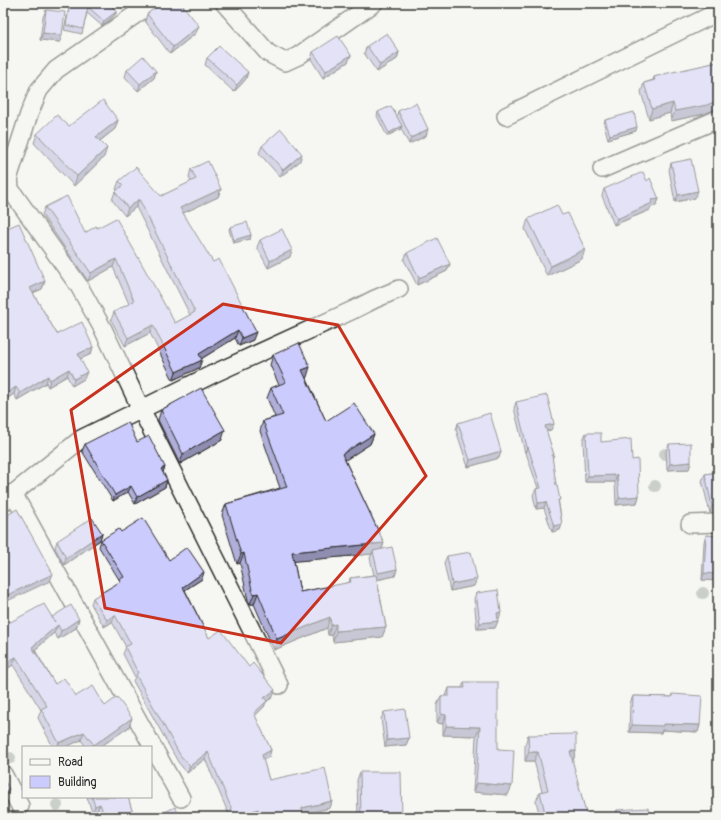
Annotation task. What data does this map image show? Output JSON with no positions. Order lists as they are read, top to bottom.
{
  "legend": ["Road", "Building"]
}
